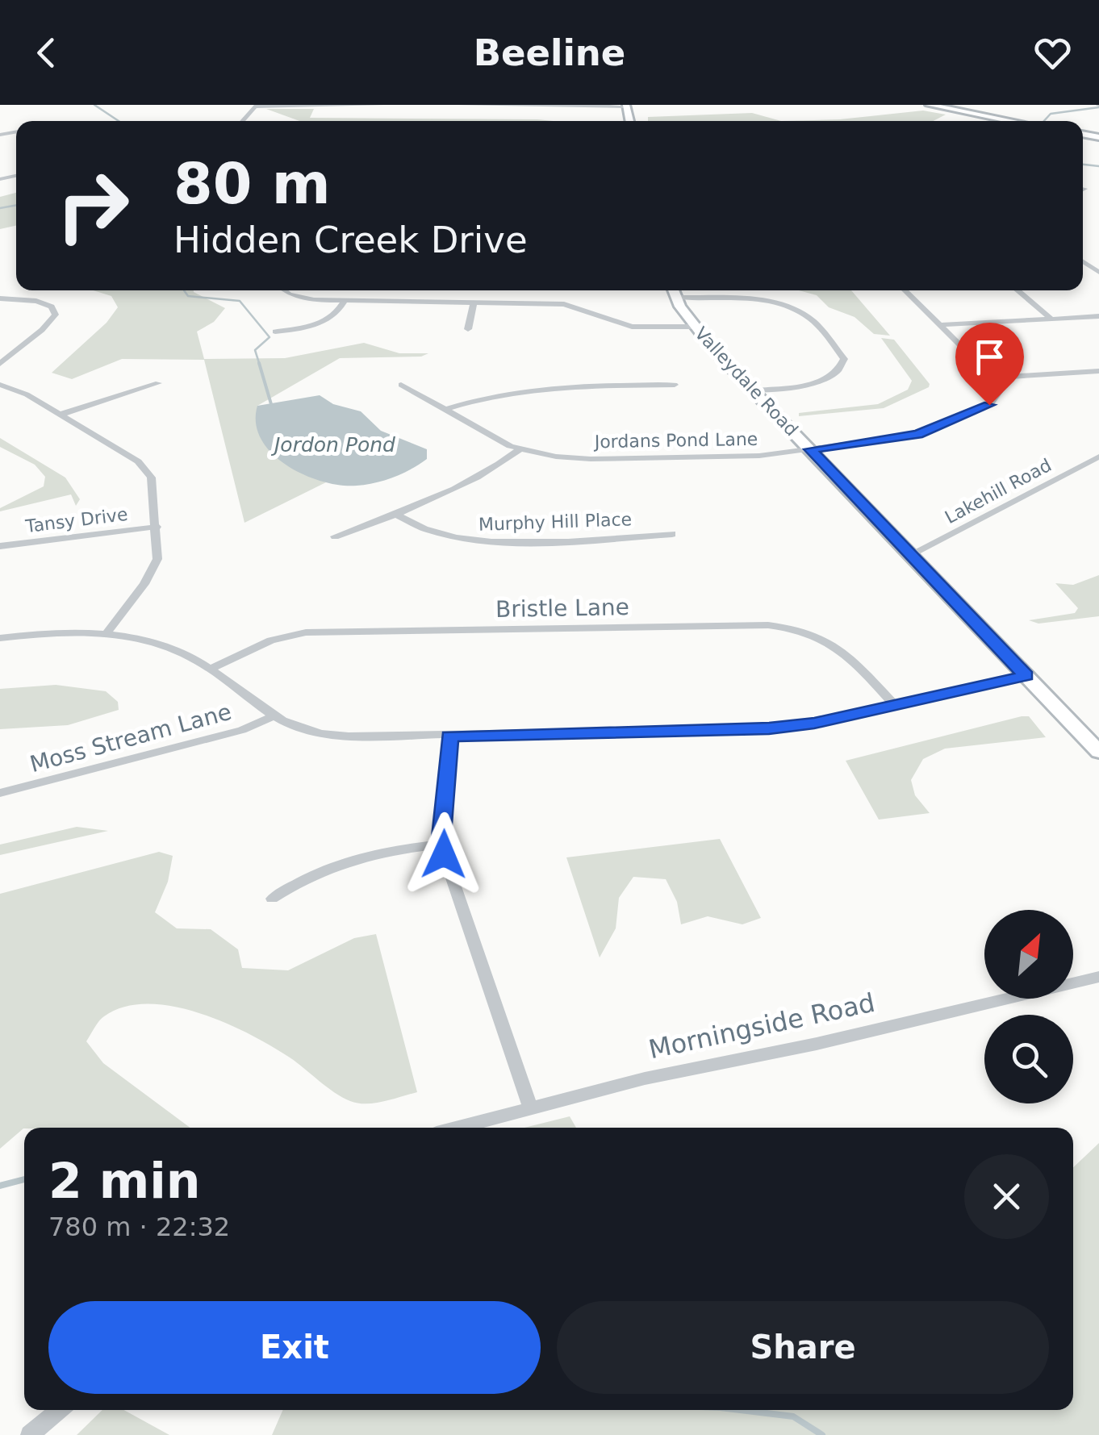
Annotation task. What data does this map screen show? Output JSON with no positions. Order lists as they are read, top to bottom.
{
  "streets": {
    "street": [
      "Valleydale Road",
      "Jordans Pond Lane",
      "Lakehill Road",
      "Tansy Drive",
      "Murphy Hill Place",
      "Bristle Lane",
      "Moss Stream Lane",
      "Morningside Road"
    ]
  },
  "crossings": [
    ["Valleydale Road", "Jordans Pond Lane"],
    ["Valleydale Road", "Lakehill Road"]
  ],
  "water": ["Jordon Pond"],
  "north": "top right",
  "page": {
    "header": "Beeline",
    "turn": ["80 m", "Hidden Creek Drive"],
    "heading": ["2 min", "780 m · 22:32"],
    "buttons": ["Exit", "Share"]
  }
}
